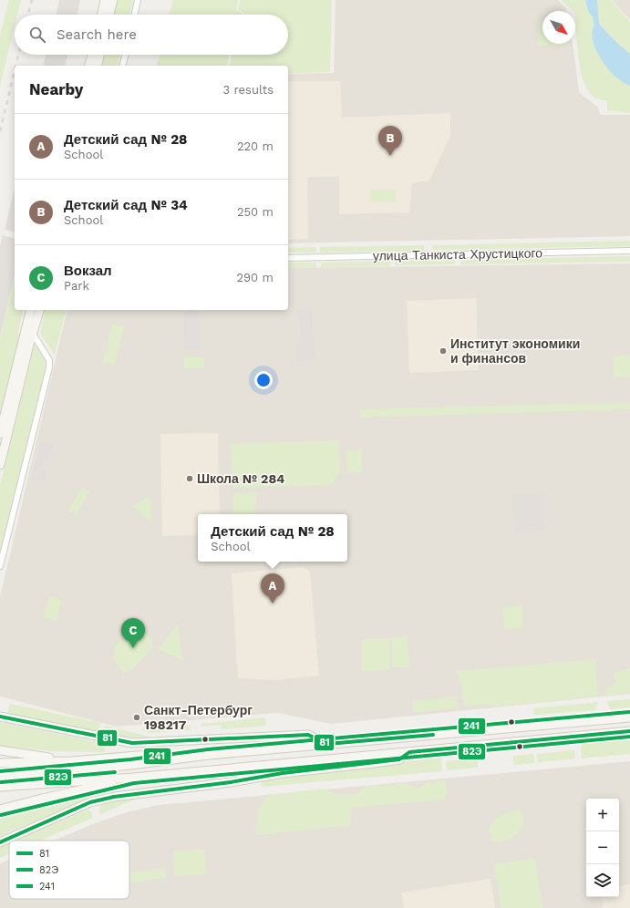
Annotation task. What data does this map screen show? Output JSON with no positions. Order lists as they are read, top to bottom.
{
  "streets": {
    "street": ["улица Танкиста Хрустицкого"]
  },
  "places": ["Институт экономики и финансов", "Школа № 284", "Санкт-Петербург 198217"],
  "lines": ["transit line 241", "transit line 81", "transit line 82Э"],
  "legend": ["81", "82Э", "241"],
  "north": "bottom right",
  "page": {
    "search": "Search here",
    "heading": ["Nearby", "3 results"],
    "list": [
      {
        "mark": "A",
        "name": "Детский сад № 28",
        "note": "School",
        "value": "220 m"
      },
      {
        "mark": "B",
        "name": "Детский сад № 34",
        "note": "School",
        "value": "250 m"
      },
      {
        "mark": "C",
        "name": "Вокзал",
        "note": "Park",
        "value": "290 m"
      }
    ],
    "pins": ["B", "A", "C"],
    "popup": ["Детский сад № 28", "School"],
    "map_buttons": ["+", "−"]
  }
}
